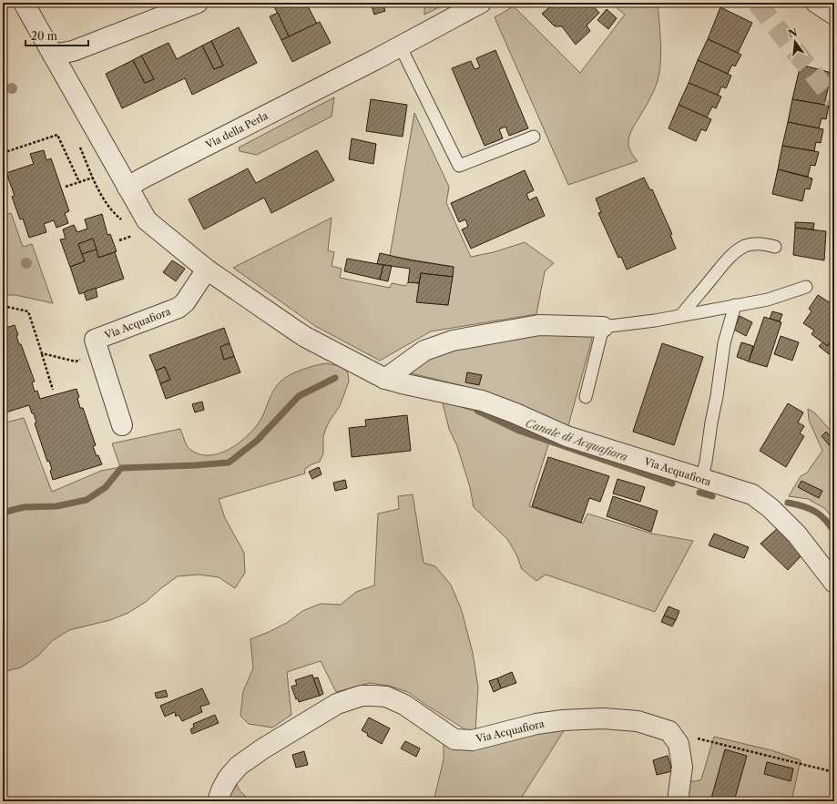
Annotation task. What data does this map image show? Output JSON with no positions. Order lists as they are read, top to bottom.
{
  "streets": {
    "street": ["Via della Perla", "Via Acquafiora"]
  },
  "crossings": [
    ["Via della Perla", "Via Acquafiora"]
  ],
  "water": ["Canale di Acquafiora"],
  "scale_bar": "20 m",
  "north": "top"
}
